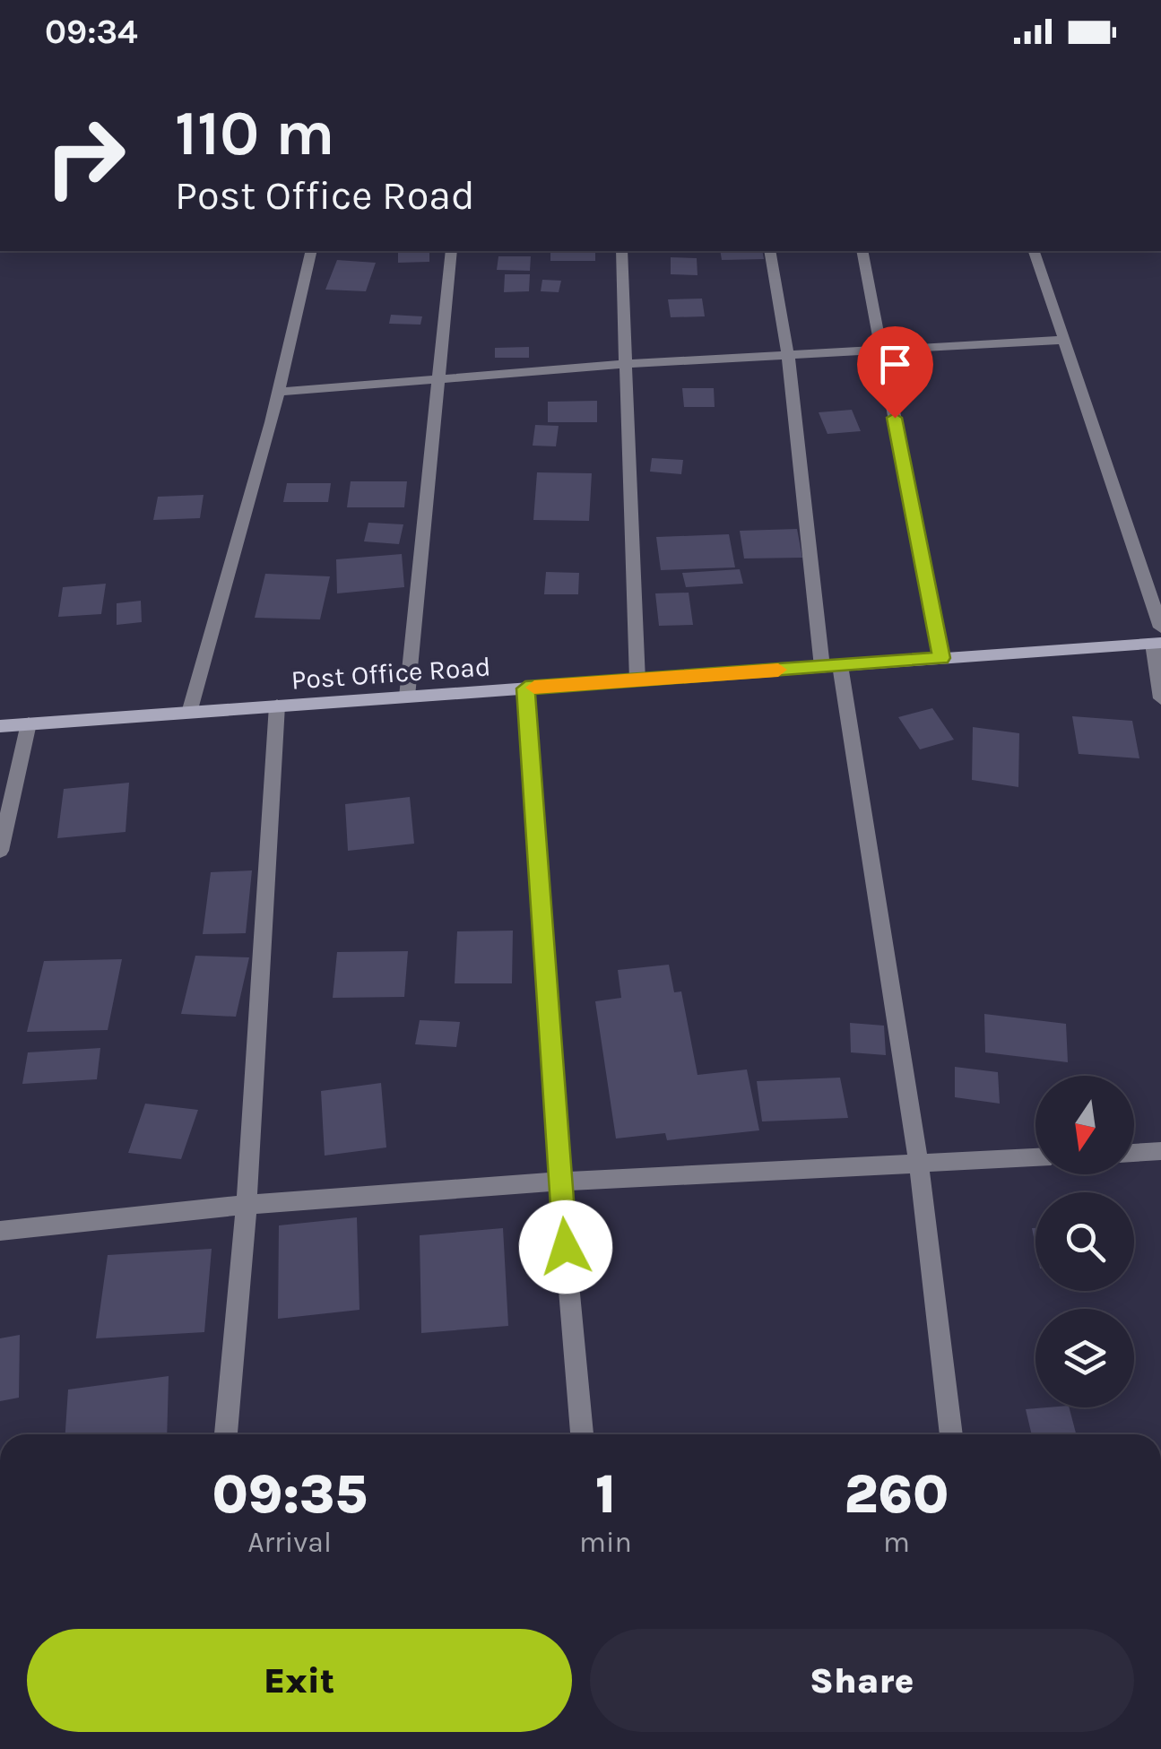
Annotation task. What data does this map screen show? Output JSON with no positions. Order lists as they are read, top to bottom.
{
  "streets": {
    "street": ["Post Office Road"]
  },
  "north": "bottom",
  "page": {
    "status": "09:34",
    "turn": ["110 m", "Post Office Road"],
    "eta": [
      "09:35",
      "Arrival",
      "1",
      "min",
      "260",
      "m"
    ],
    "buttons": ["Exit", "Share"]
  }
}
